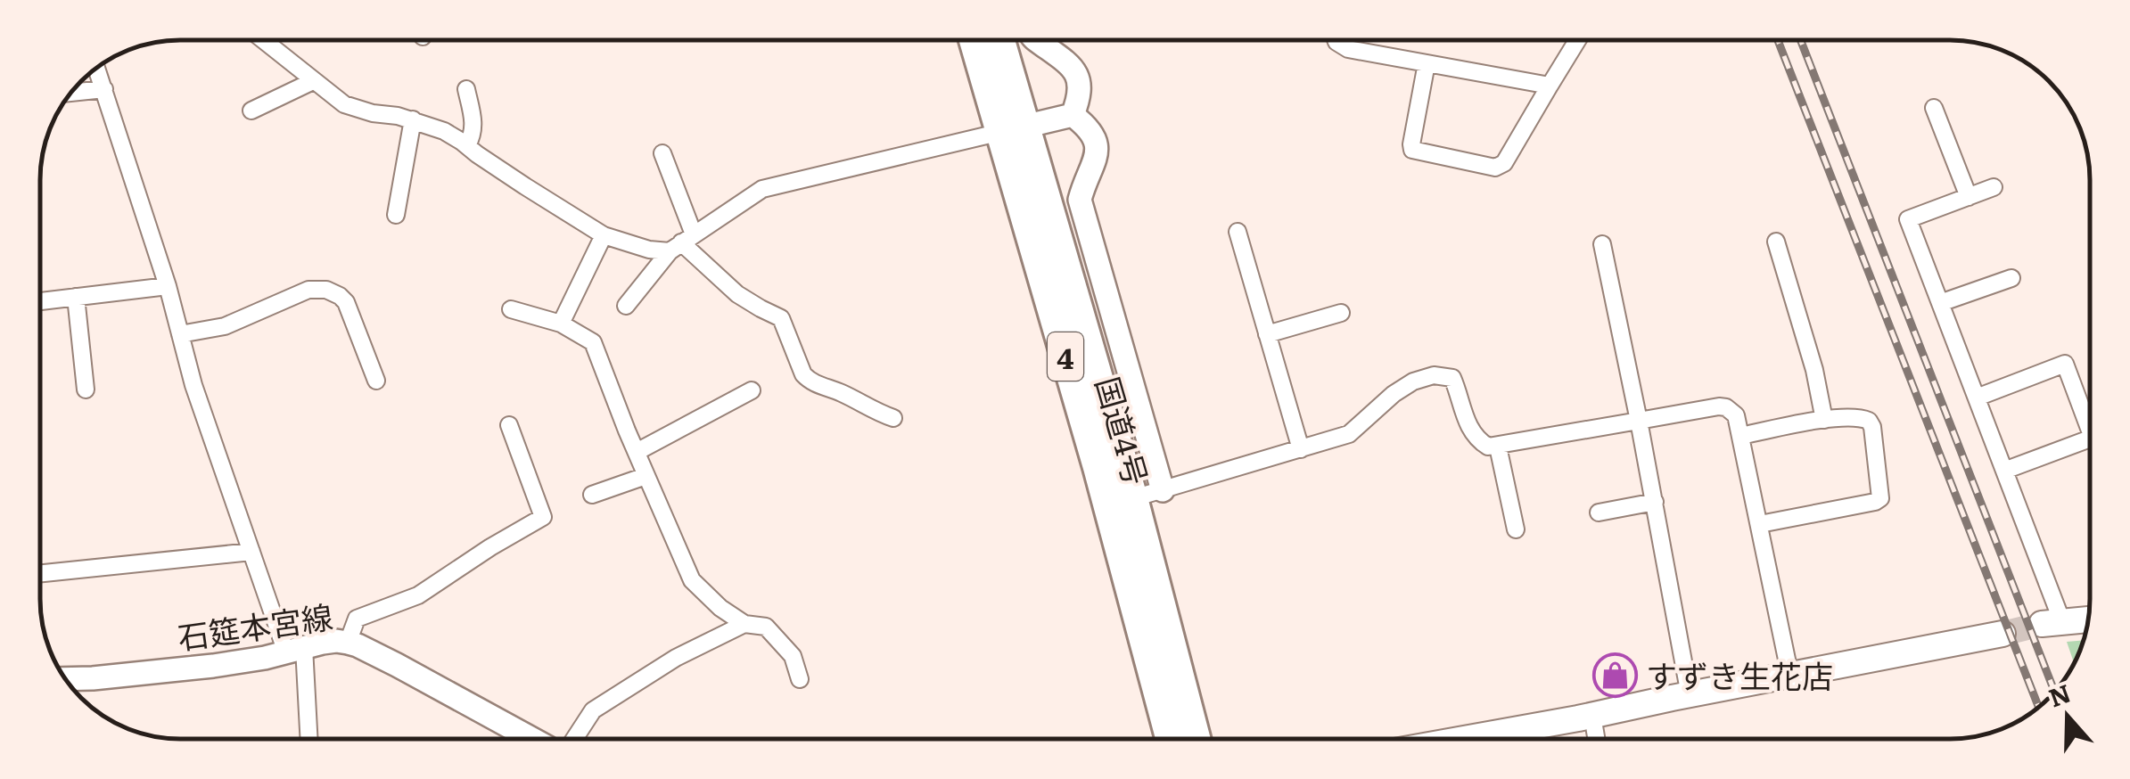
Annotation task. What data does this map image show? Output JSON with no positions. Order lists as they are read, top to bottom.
{
  "streets": {
    "highway": ["4", "国道4号"],
    "street": ["石筵本宮線"]
  },
  "places": {
    "shop": ["すずき生花店"]
  },
  "north": "top"
}
